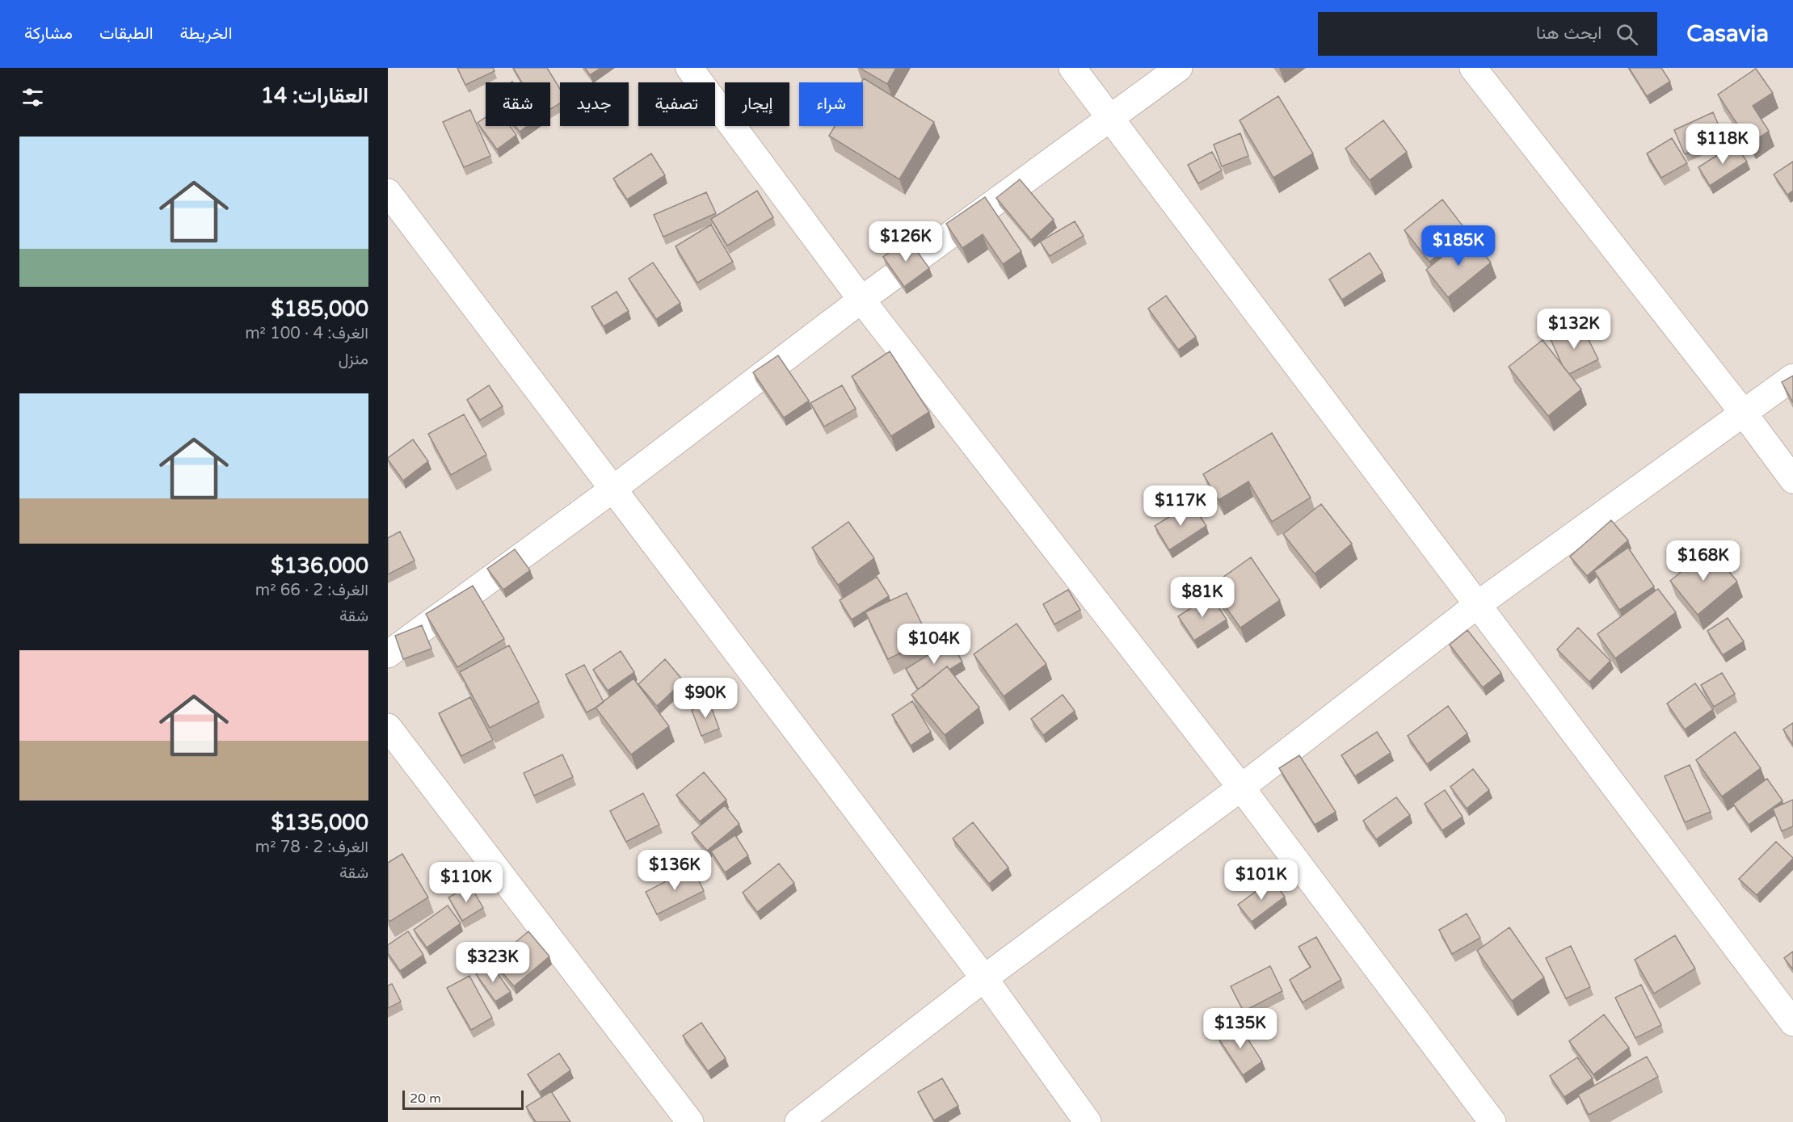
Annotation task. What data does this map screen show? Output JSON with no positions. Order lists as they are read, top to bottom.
{
  "scale_bar": "20 m",
  "page": {
    "header": "Casavia",
    "search": "ابحث هنا",
    "nav": ["الخريطة", "الطبقات", "مشاركة"],
    "heading": "العقارات: 14",
    "chip": [
      "شراء",
      "إيجار",
      "تصفية",
      "جديد",
      "شقة"
    ],
    "price": [
      "$118K",
      "$126K",
      "$185K",
      "$132K",
      "$117K",
      "$168K",
      "$81K",
      "$104K",
      "$90K",
      "$136K",
      "$101K",
      "$110K",
      "$323K",
      "$135K"
    ],
    "list": [
      {
        "name": "$185,000",
        "note": "الغرف: 4 · 100 m² · منزل"
      },
      {
        "name": "$136,000",
        "note": "الغرف: 2 · 66 m² · شقة"
      },
      {
        "name": "$135,000",
        "note": "الغرف: 2 · 78 m² · شقة"
      }
    ],
    "scale": "20 m"
  }
}
